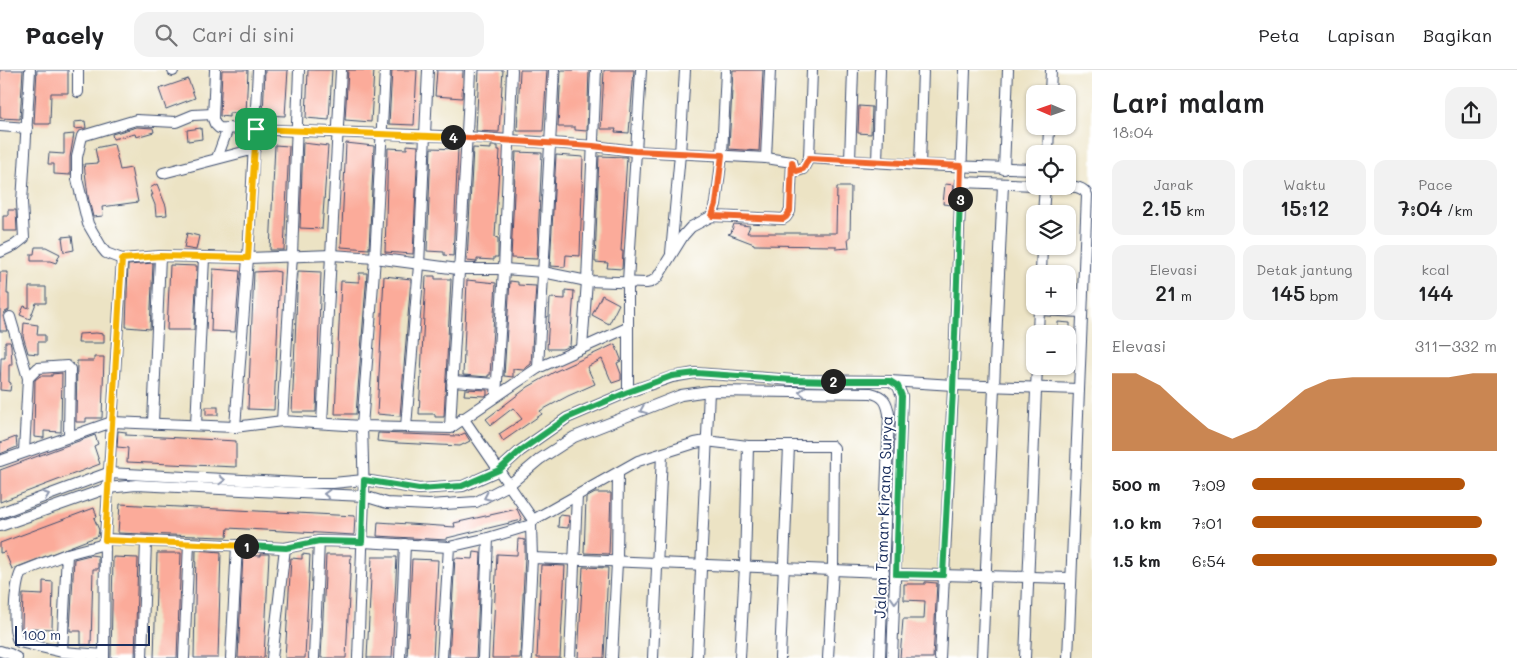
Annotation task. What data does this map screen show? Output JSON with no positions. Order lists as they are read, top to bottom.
{
  "streets": {
    "street": ["Jalan Taman Kirana Surya"]
  },
  "scale_bar": "100 m",
  "north": "left",
  "page": {
    "header": "Pacely",
    "search": "Cari di sini",
    "nav": ["Peta", "Lapisan", "Bagikan"],
    "heading": ["Lari malam", "18:04"],
    "map_buttons": ["+", "−"],
    "pins": [
      "4",
      "3",
      "2",
      "1"
    ],
    "stats": [
      ["Jarak", "2.15 km"],
      ["Waktu", "15:12"],
      ["Pace", "7:04 /km"],
      ["Elevasi", "21 m"],
      ["Detak jantung", "145 bpm"],
      ["kcal", "144"]
    ],
    "chart": ["Elevasi", "311–332 m"],
    "list": [
      {
        "name": "500 m",
        "note": "7:09"
      },
      {
        "name": "1.0 km",
        "note": "7:01"
      },
      {
        "name": "1.5 km",
        "note": "6:54"
      }
    ],
    "scale": "100 m"
  }
}
